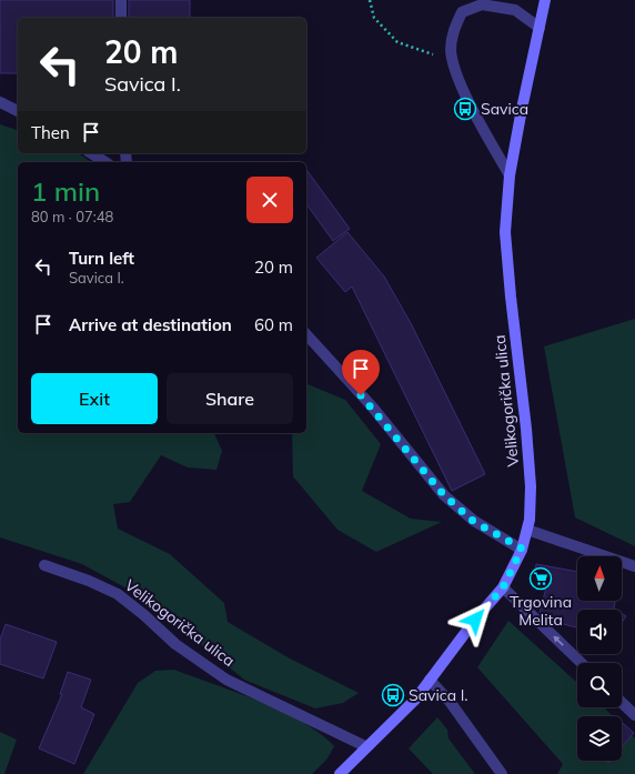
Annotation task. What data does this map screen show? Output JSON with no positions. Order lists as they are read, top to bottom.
{
  "streets": {
    "street": ["Velikogorička ulica"]
  },
  "places": {
    "bus stop": ["Savica", "Savica I."],
    "supermarket": ["Trgovina Melita"]
  },
  "north": "top",
  "page": {
    "turn": ["20 m", "Savica I."],
    "then": "Then",
    "heading": ["1 min", "80 m · 07:48"],
    "list": [
      {
        "name": "Turn left",
        "note": "Savica I.",
        "value": "20 m"
      },
      {
        "name": "Arrive at destination",
        "value": "60 m"
      }
    ],
    "buttons": ["Exit", "Share"]
  }
}
